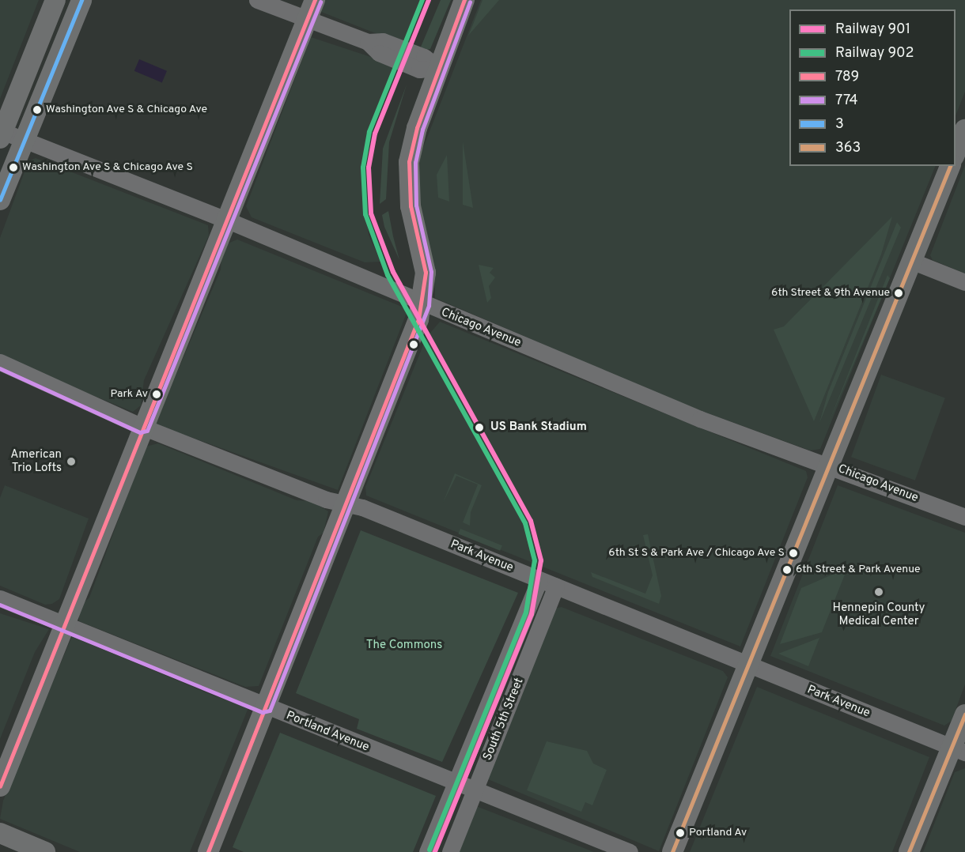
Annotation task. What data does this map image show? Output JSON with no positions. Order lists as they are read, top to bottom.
{
  "streets": {
    "street": [
      "Chicago Avenue",
      "Park Avenue",
      "South 5th Street",
      "Portland Avenue"
    ]
  },
  "crossings": [
    ["Park Avenue", "South 5th Street"],
    ["South 5th Street", "Portland Avenue"]
  ],
  "parks": ["The Commons"],
  "places": [
    "Washington Ave S & Chicago Ave",
    "Washington Ave S & Chicago Ave S",
    "6th Street & 9th Avenue",
    "Park Av",
    "US Bank Stadium",
    "American Trio Lofts",
    "6th St S & Park Ave / Chicago Ave S",
    "6th Street & Park Avenue",
    "Hennepin County Medical Center",
    "Portland Av"
  ],
  "lines": [
    "rail line 901",
    "rail line 902",
    "transit line 789",
    "transit line 3",
    "transit line 774",
    "transit line 363"
  ],
  "legend": [
    "Railway 901",
    "Railway 902",
    "789",
    "774",
    "3",
    "363"
  ]
}
